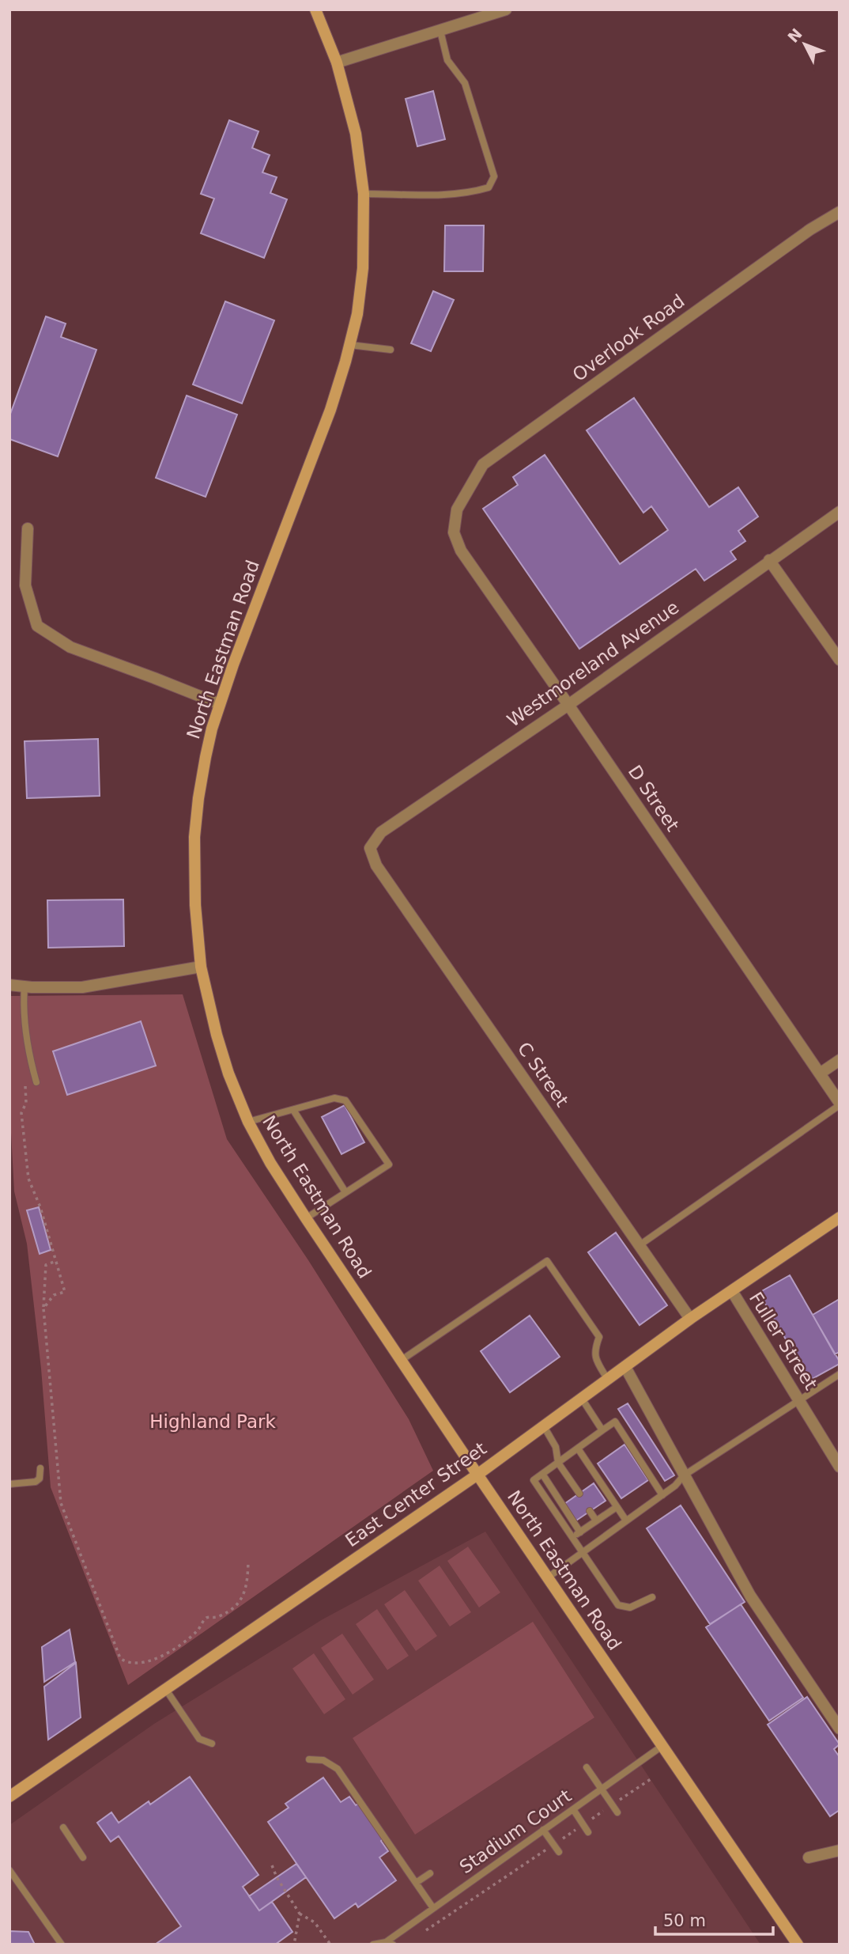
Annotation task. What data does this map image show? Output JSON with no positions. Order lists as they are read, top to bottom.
{
  "streets": {
    "main road": ["North Eastman Road", "East Center Street"],
    "street": [
      "Overlook Road",
      "Westmoreland Avenue",
      "D Street",
      "C Street",
      "Fuller Street"
    ],
    "lane": ["Stadium Court"]
  },
  "crossings": [
    ["Overlook Road", "D Street"],
    ["North Eastman Road", "East Center Street"],
    ["North Eastman Road", "Stadium Court"],
    ["Westmoreland Avenue", "D Street"],
    ["Westmoreland Avenue", "C Street"],
    ["C Street", "East Center Street"],
    ["Fuller Street", "East Center Street"]
  ],
  "parks": ["Highland Park"],
  "scale_bar": "50 m",
  "north": "top left"
}
